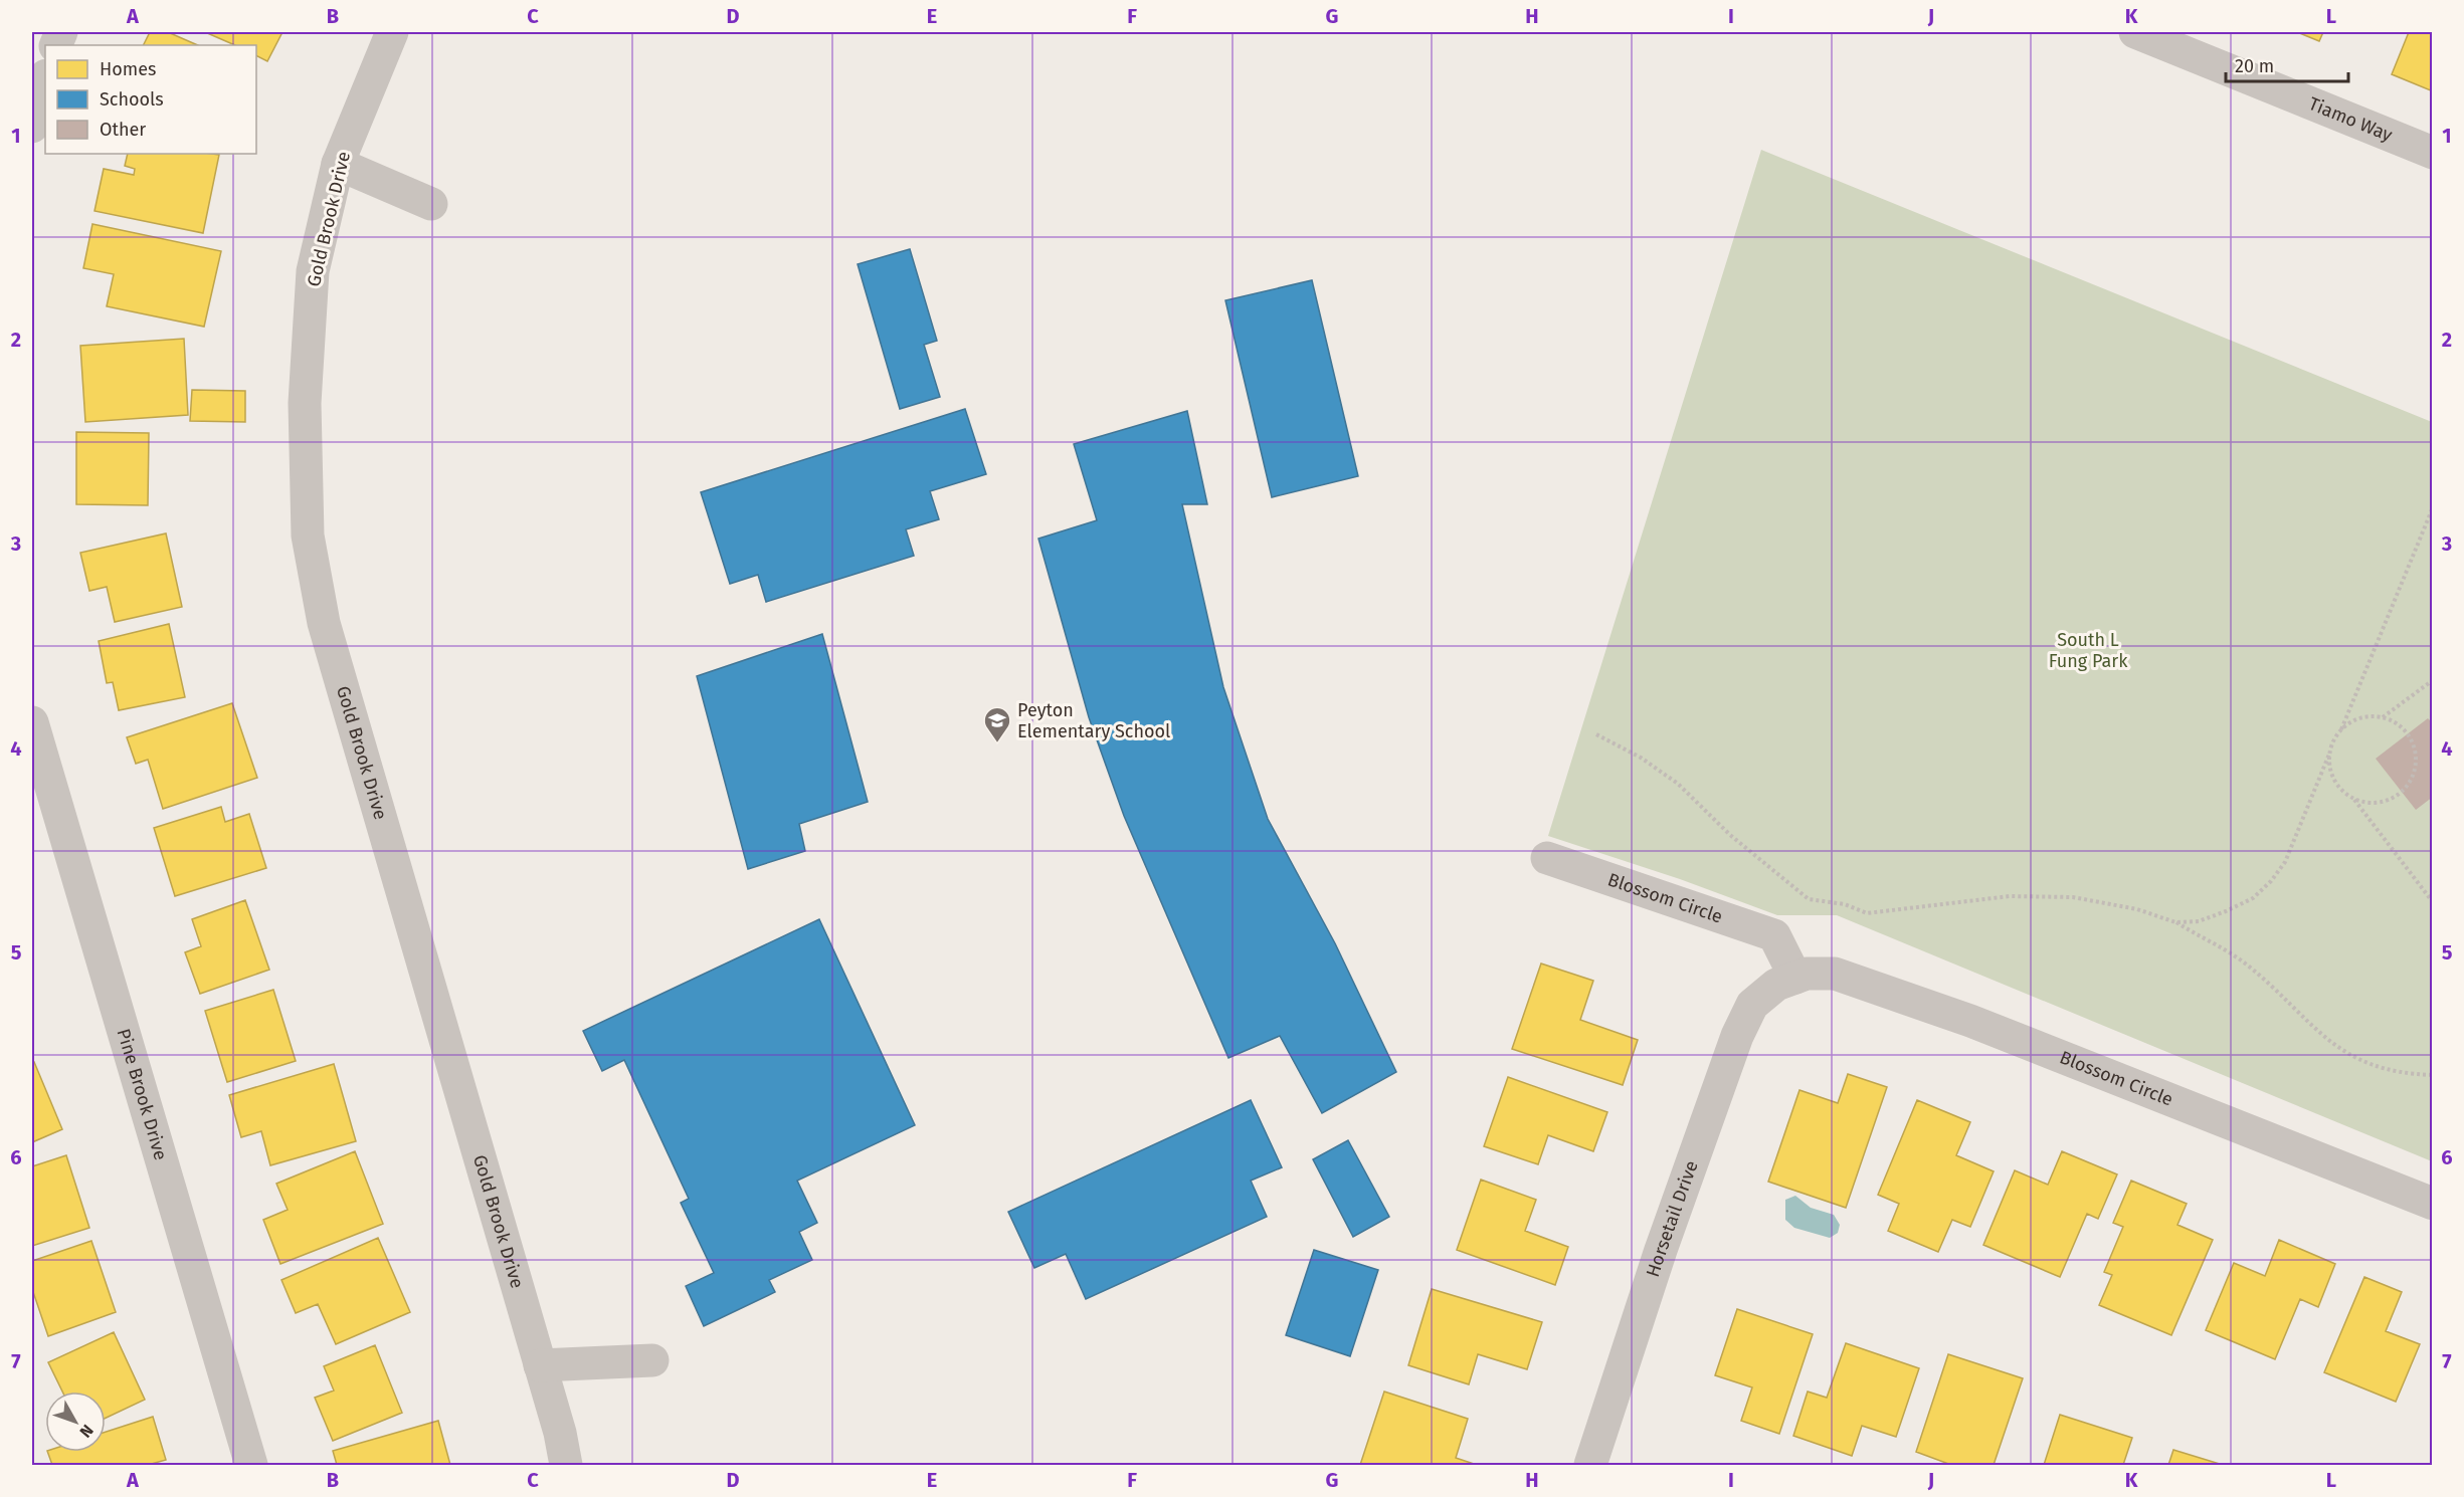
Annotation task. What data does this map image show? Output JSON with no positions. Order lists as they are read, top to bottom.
{
  "streets": {
    "street": [
      "Tiamo Way",
      "Gold Brook Drive",
      "Blossom Circle",
      "Pine Brook Drive",
      "Horsetail Drive"
    ]
  },
  "crossings": [
    ["Blossom Circle", "Horsetail Drive"]
  ],
  "parks": ["South L Fung Park"],
  "places": {
    "school or university": ["Peyton Elementary School"]
  },
  "legend": ["Homes", "Schools", "Other"],
  "scale_bar": "20 m",
  "north": "bottom right",
  "grid": {
    "columns": [
      "A",
      "B",
      "C",
      "D",
      "E",
      "F",
      "G",
      "H",
      "I",
      "J",
      "K",
      "L"
    ],
    "rows": [
      "1",
      "2",
      "3",
      "4",
      "5",
      "6",
      "7"
    ]
  }
}
